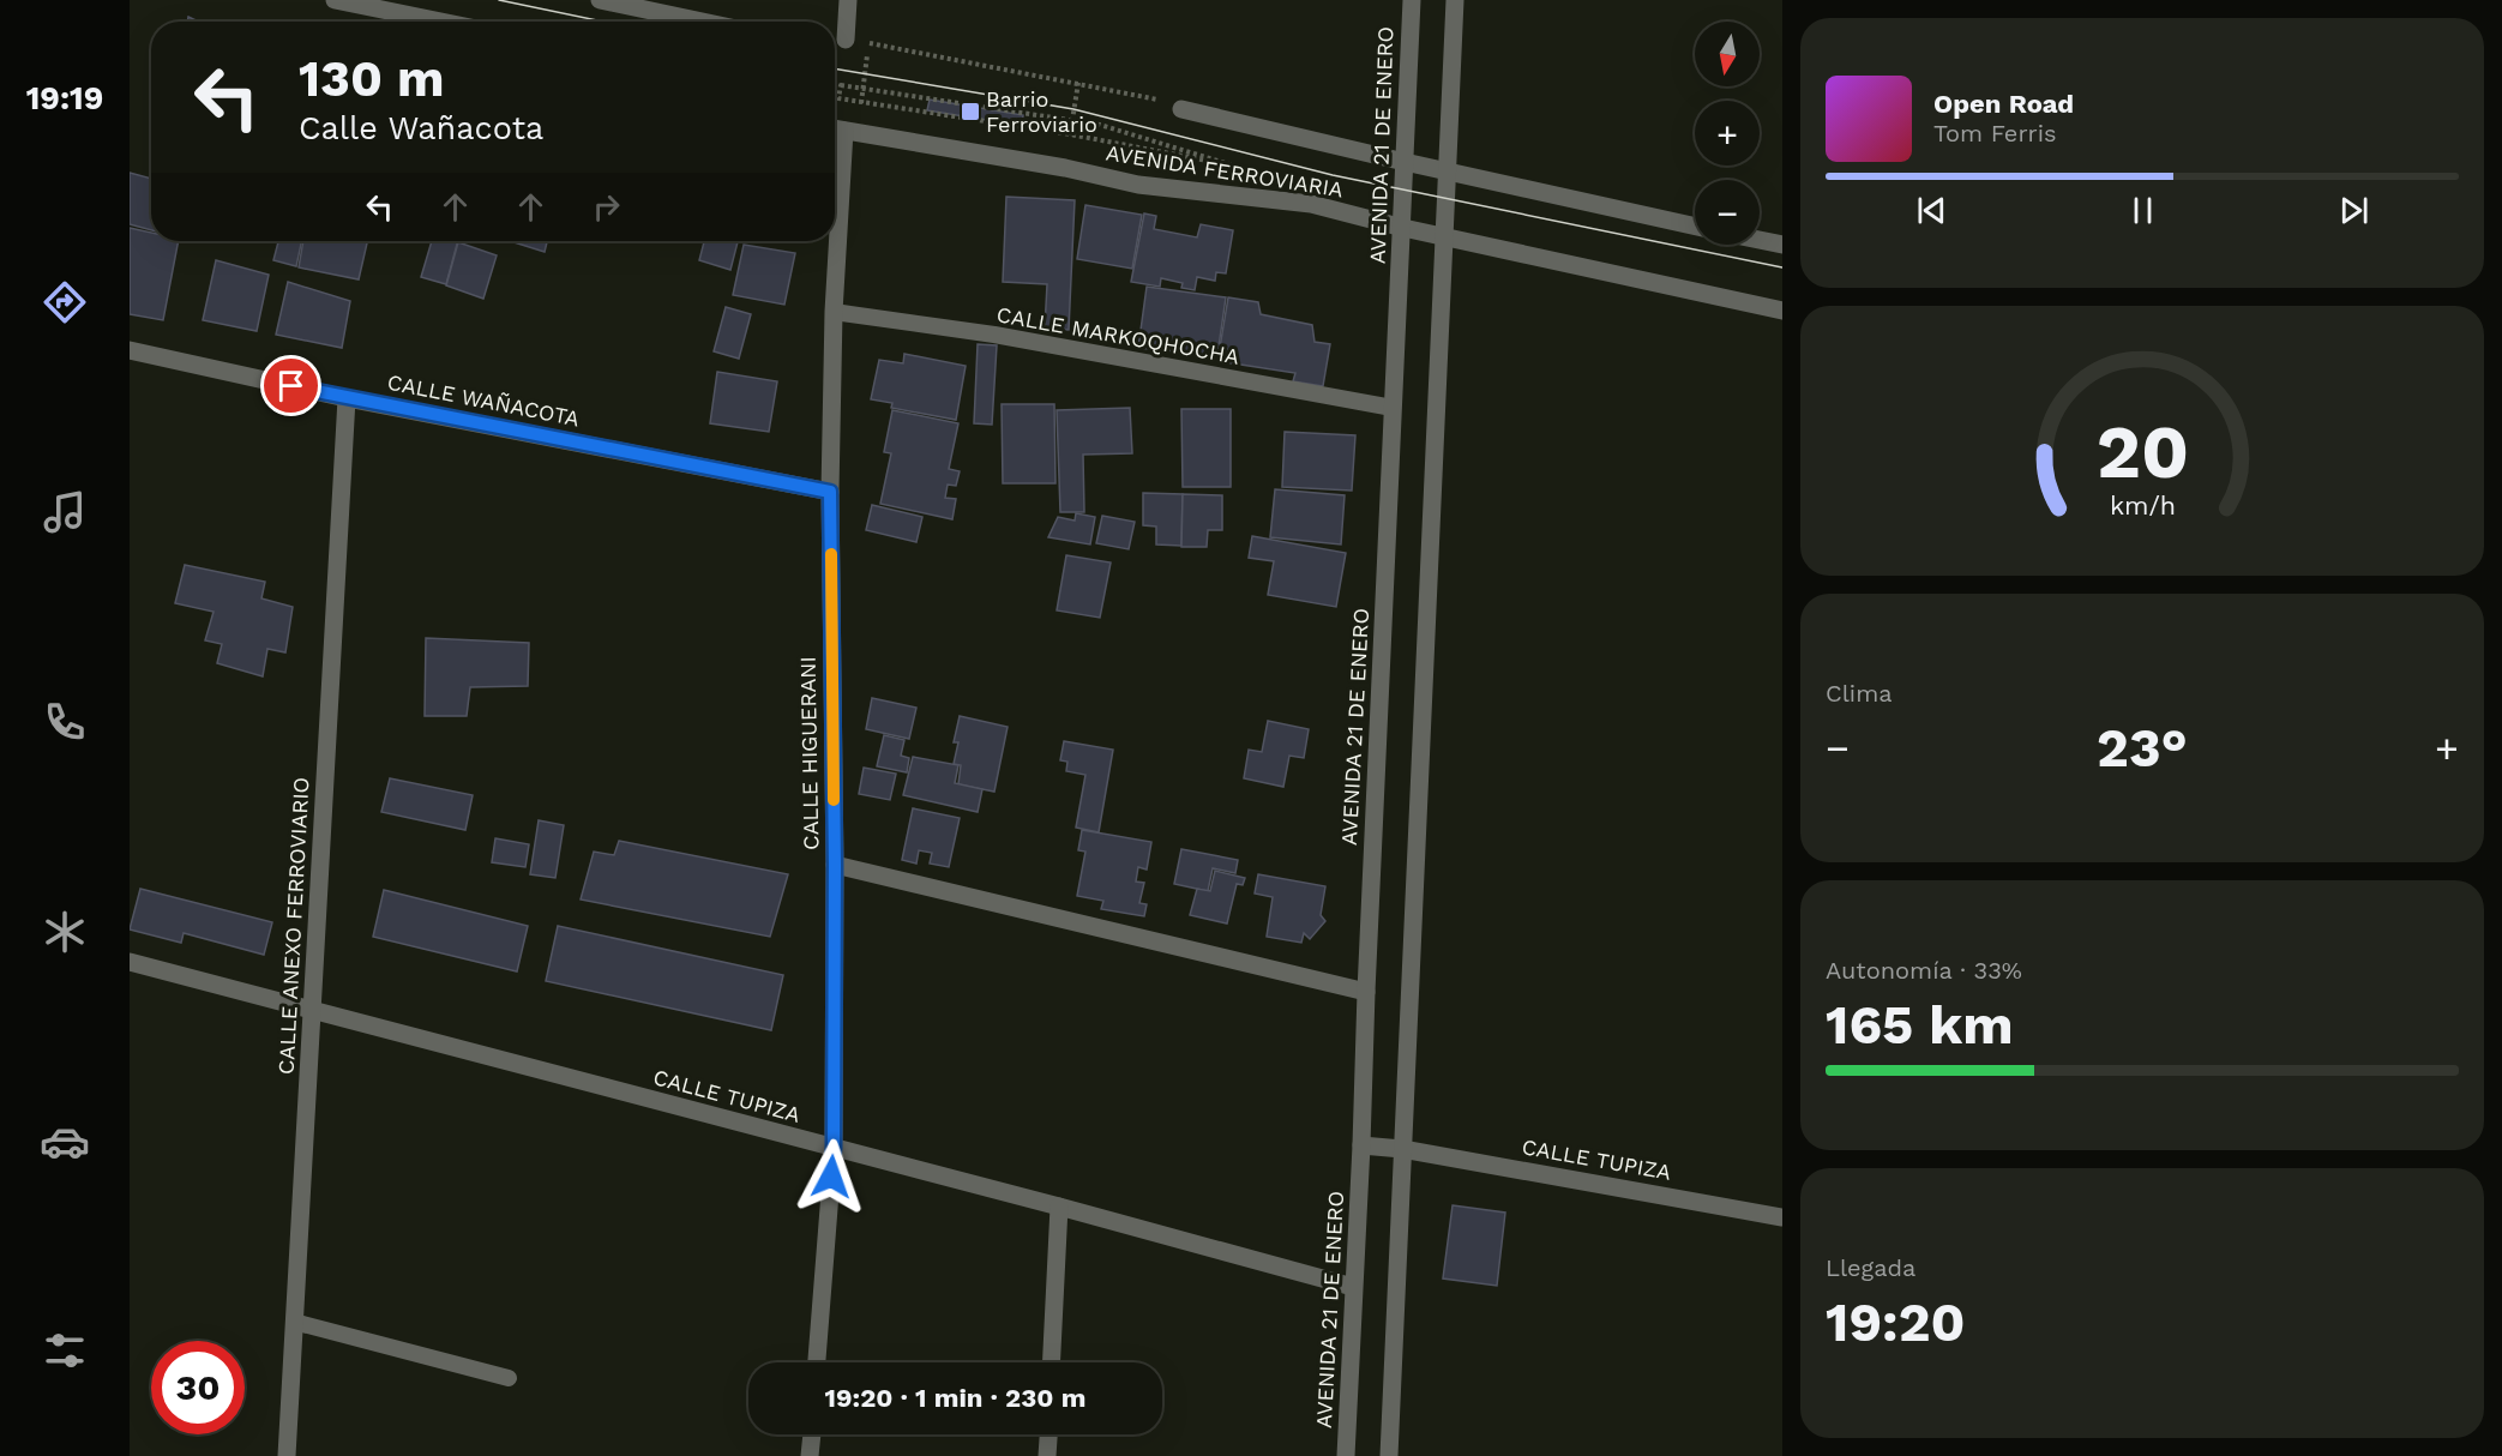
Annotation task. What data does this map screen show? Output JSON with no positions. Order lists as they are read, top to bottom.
{
  "streets": {
    "street": [
      "AVENIDA 21 DE ENERO",
      "AVENIDA FERROVIARIA",
      "CALLE WAÑACOTA",
      "CALLE HIGUERANI",
      "CALLE ANEXO FERROVIARIO",
      "CALLE TUPIZA"
    ],
    "lane": ["CALLE MARKOQHOCHA"]
  },
  "crossings": [
    ["AVENIDA 21 DE ENERO", "AVENIDA FERROVIARIA"],
    ["AVENIDA 21 DE ENERO", "CALLE MARKOQHOCHA"],
    ["AVENIDA 21 DE ENERO", "CALLE TUPIZA"],
    ["AVENIDA FERROVIARIA", "CALLE HIGUERANI"],
    ["CALLE MARKOQHOCHA", "CALLE HIGUERANI"],
    ["CALLE WAÑACOTA", "CALLE HIGUERANI"],
    ["CALLE WAÑACOTA", "CALLE ANEXO FERROVIARIO"],
    ["CALLE HIGUERANI", "CALLE TUPIZA"],
    ["CALLE ANEXO FERROVIARIO", "CALLE TUPIZA"]
  ],
  "places": {
    "transit": ["Barrio Ferroviario"]
  },
  "north": "bottom",
  "page": {
    "tabs": "19:19",
    "map_buttons": ["+", "−"],
    "turn": ["130 m", "Calle Wañacota"],
    "song": ["Open Road", "Tom Ferris"],
    "tile": [
      "Clima",
      ["Autonomía · 33%", "165 km"],
      ["Llegada", "19:20"]
    ],
    "heat": ["−", "23°", "+"],
    "limit": "30",
    "trip": "19:20 · 1 min · 230 m",
    "gauge": ["20", "km/h"]
  }
}
